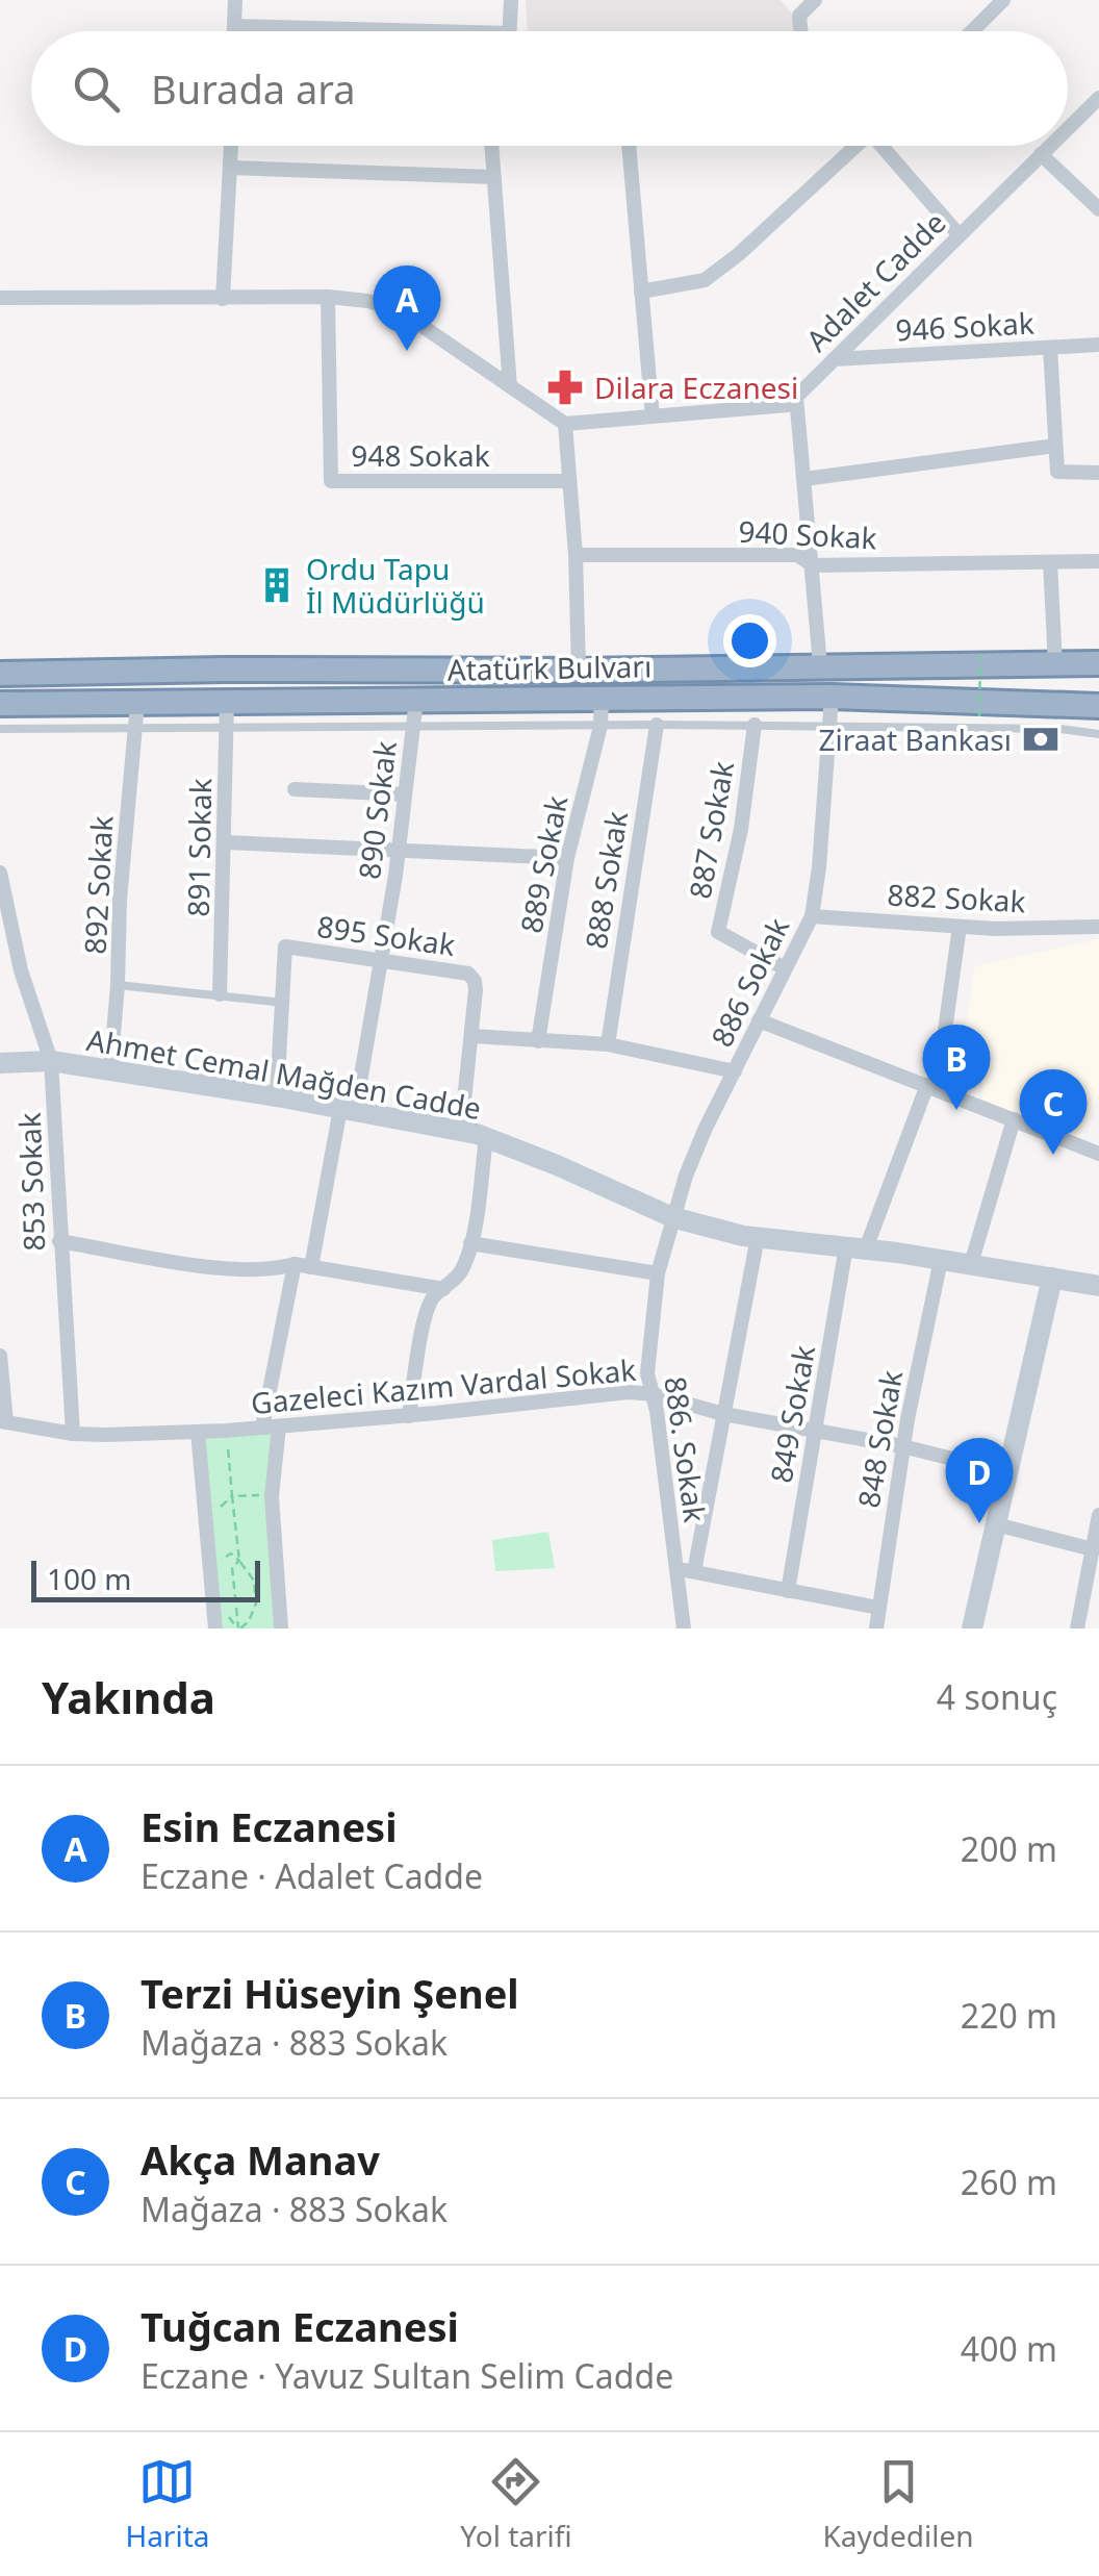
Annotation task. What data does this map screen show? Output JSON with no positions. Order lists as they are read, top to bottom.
{
  "streets": {
    "highway": ["Atatürk Bulvarı"],
    "main road": ["Ahmet Cemal Mağden Cadde"],
    "street": [
      "Adalet Cadde",
      "946 Sokak",
      "948 Sokak",
      "940 Sokak",
      "890 Sokak",
      "887 Sokak",
      "891 Sokak",
      "889 Sokak",
      "888 Sokak",
      "892 Sokak",
      "882 Sokak",
      "895 Sokak",
      "886 Sokak",
      "853 Sokak",
      "Gazeleci Kazım Vardal Sokak",
      "849 Sokak",
      "848 Sokak",
      "886. Sokak"
    ]
  },
  "crossings": [
    ["Adalet Cadde", "946 Sokak"],
    ["Atatürk Bulvarı", "890 Sokak"],
    ["Atatürk Bulvarı", "891 Sokak"],
    ["Atatürk Bulvarı", "889 Sokak"],
    ["Atatürk Bulvarı", "892 Sokak"],
    ["Atatürk Bulvarı", "886 Sokak"],
    ["890 Sokak", "895 Sokak"],
    ["890 Sokak", "Ahmet Cemal Mağden Cadde"],
    ["890 Sokak", "Gazeleci Kazım Vardal Sokak"],
    ["887 Sokak", "886 Sokak"],
    ["892 Sokak", "Ahmet Cemal Mağden Cadde"],
    ["882 Sokak", "886 Sokak"],
    ["882 Sokak", "849 Sokak"],
    ["895 Sokak", "Ahmet Cemal Mağden Cadde"],
    ["886 Sokak", "Ahmet Cemal Mağden Cadde"],
    ["886 Sokak", "886. Sokak"],
    ["Ahmet Cemal Mağden Cadde", "853 Sokak"],
    ["Ahmet Cemal Mağden Cadde", "849 Sokak"],
    ["Ahmet Cemal Mağden Cadde", "848 Sokak"],
    ["Ahmet Cemal Mağden Cadde", "886. Sokak"],
    ["853 Sokak", "Gazeleci Kazım Vardal Sokak"],
    ["Gazeleci Kazım Vardal Sokak", "849 Sokak"],
    ["Gazeleci Kazım Vardal Sokak", "848 Sokak"],
    ["Gazeleci Kazım Vardal Sokak", "886. Sokak"]
  ],
  "places": {
    "pharmacy": ["Dilara Eczanesi"],
    "building": ["Ordu Tapu İl Müdürlüğü"],
    "bank": ["Ziraat Bankası"]
  },
  "scale_bar": "100 m",
  "page": {
    "search": "Burada ara",
    "pins": [
      "A",
      "B",
      "C",
      "D"
    ],
    "scale": "100 m",
    "heading": ["Yakında", "4 sonuç"],
    "list": [
      {
        "mark": "A",
        "name": "Esin Eczanesi",
        "note": "Eczane · Adalet Cadde",
        "value": "200 m"
      },
      {
        "mark": "B",
        "name": "Terzi Hüseyin Şenel",
        "note": "Mağaza · 883 Sokak",
        "value": "220 m"
      },
      {
        "mark": "C",
        "name": "Akça Manav",
        "note": "Mağaza · 883 Sokak",
        "value": "260 m"
      },
      {
        "mark": "D",
        "name": "Tuğcan Eczanesi",
        "note": "Eczane · Yavuz Sultan Selim Cadde",
        "value": "400 m"
      }
    ],
    "nav": ["Harita", "Yol tarifi", "Kaydedilen"]
  }
}
